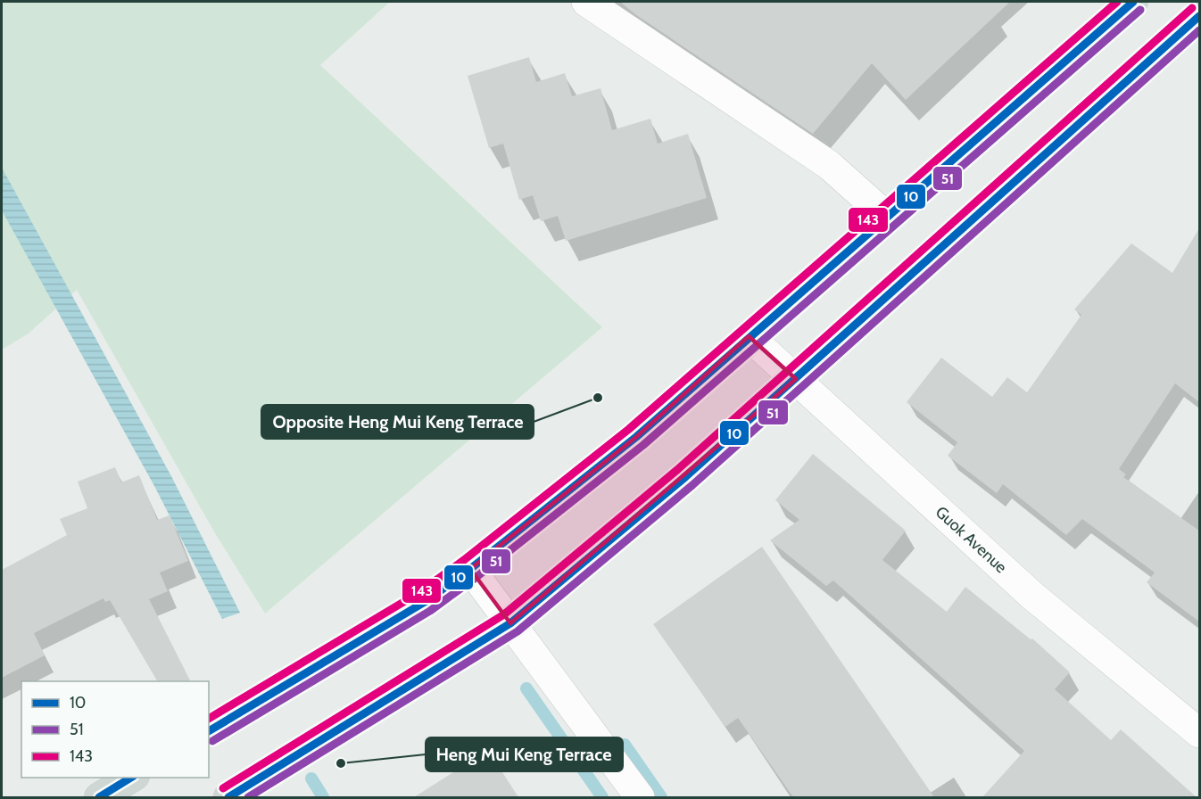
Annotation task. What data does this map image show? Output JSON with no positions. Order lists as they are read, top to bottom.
{
  "streets": {
    "street": ["Guok Avenue"]
  },
  "places": ["Opposite Heng Mui Keng Terrace", "Heng Mui Keng Terrace"],
  "lines": ["transit line 10", "transit line 143", "transit line 51"],
  "legend": ["10", "51", "143"]
}
